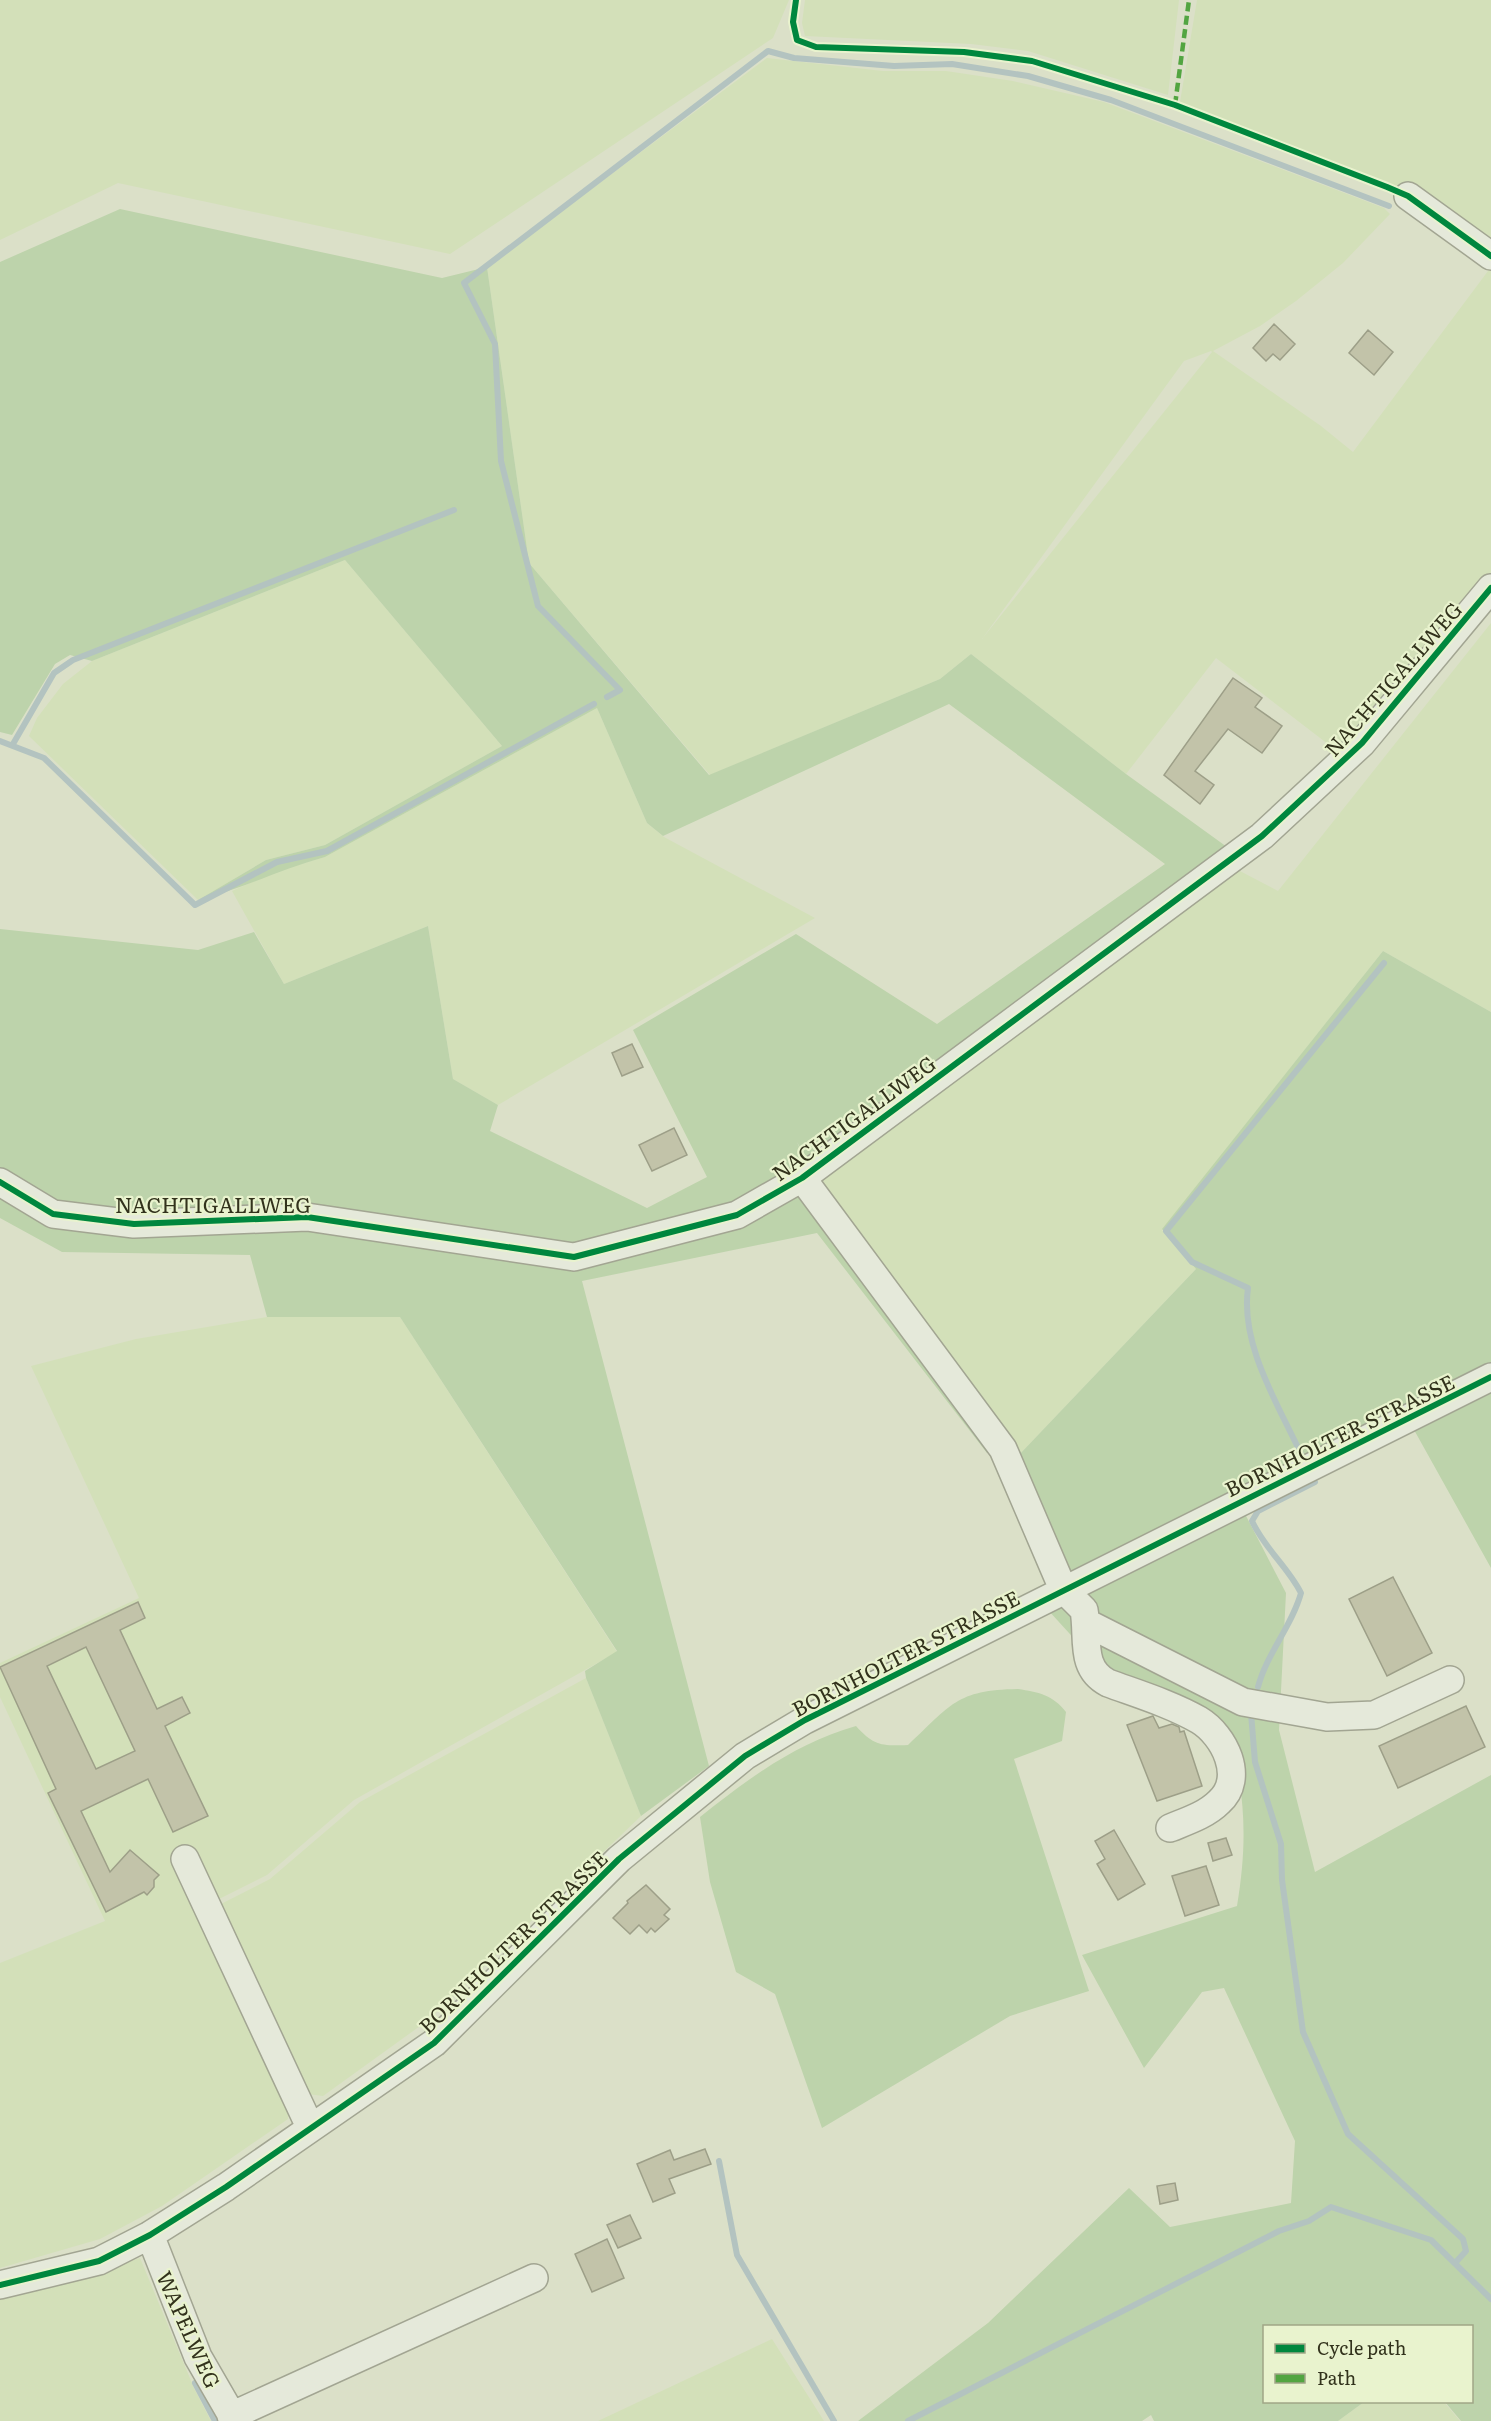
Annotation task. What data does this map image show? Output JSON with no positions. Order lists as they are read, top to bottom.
{
  "streets": {
    "street": ["NACHTIGALLWEG", "BORNHOLTER STRASSE", "WAPELWEG"]
  },
  "crossings": [
    ["BORNHOLTER STRASSE", "WAPELWEG"]
  ],
  "legend": ["Cycle path", "Path"]
}
